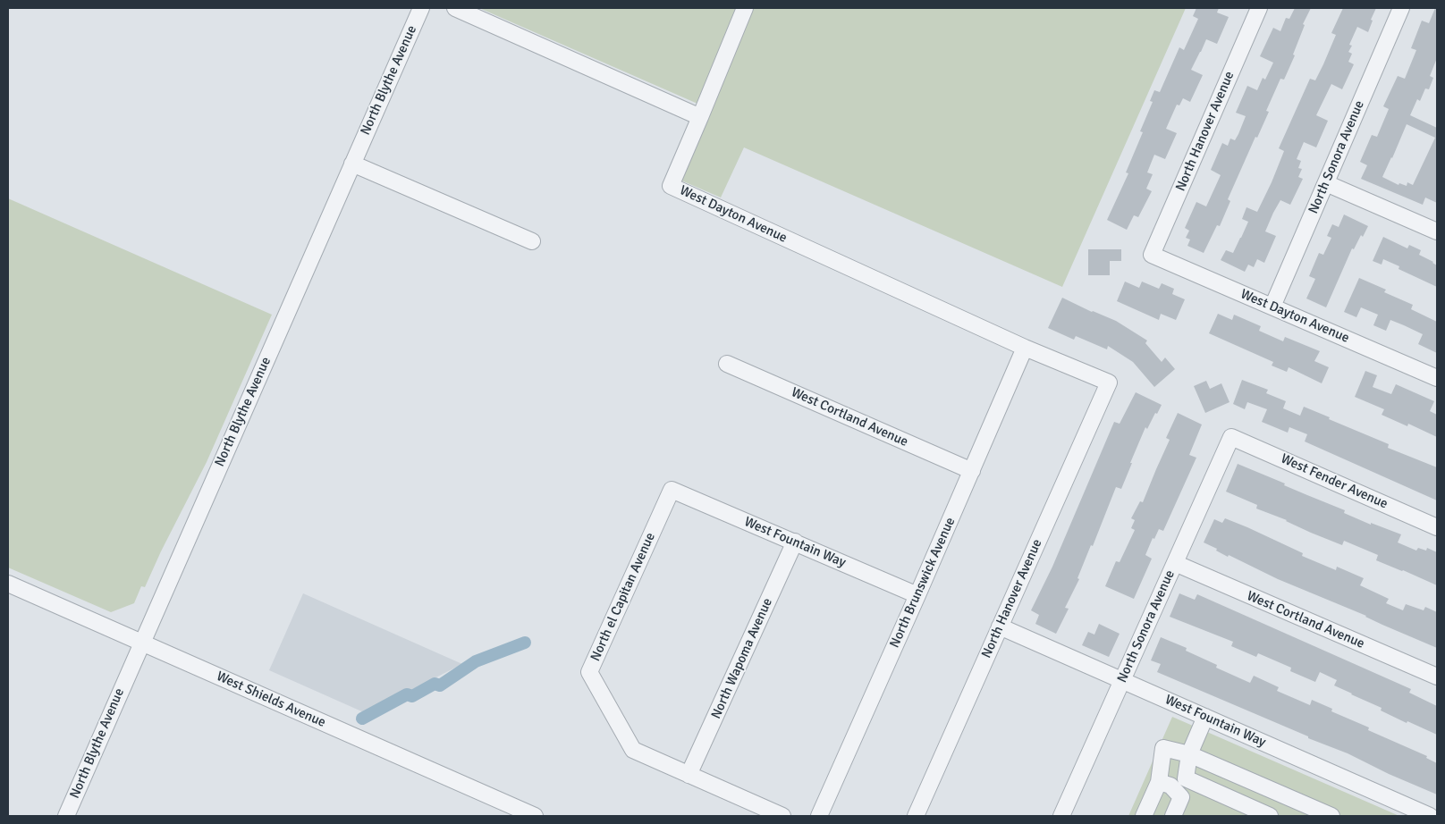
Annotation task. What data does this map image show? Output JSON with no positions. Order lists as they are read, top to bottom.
{
  "streets": {
    "street": [
      "North Blythe Avenue",
      "North Hanover Avenue",
      "North Sonora Avenue",
      "West Dayton Avenue",
      "West Cortland Avenue",
      "West Fender Avenue",
      "West Fountain Way",
      "North Brunswick Avenue",
      "North el Capitan Avenue",
      "North Wapoma Avenue",
      "West Shields Avenue"
    ]
  },
  "crossings": [
    ["North Blythe Avenue", "West Shields Avenue"],
    ["North Hanover Avenue", "West Dayton Avenue"],
    ["North Hanover Avenue", "West Fountain Way"],
    ["North Sonora Avenue", "West Dayton Avenue"],
    ["North Sonora Avenue", "West Cortland Avenue"],
    ["North Sonora Avenue", "West Fender Avenue"],
    ["North Sonora Avenue", "West Fountain Way"],
    ["West Dayton Avenue", "North Brunswick Avenue"],
    ["West Cortland Avenue", "North Brunswick Avenue"],
    ["West Fountain Way", "North Brunswick Avenue"],
    ["West Fountain Way", "North el Capitan Avenue"],
    ["West Fountain Way", "North Wapoma Avenue"],
    ["North el Capitan Avenue", "North Wapoma Avenue"]
  ]
}
